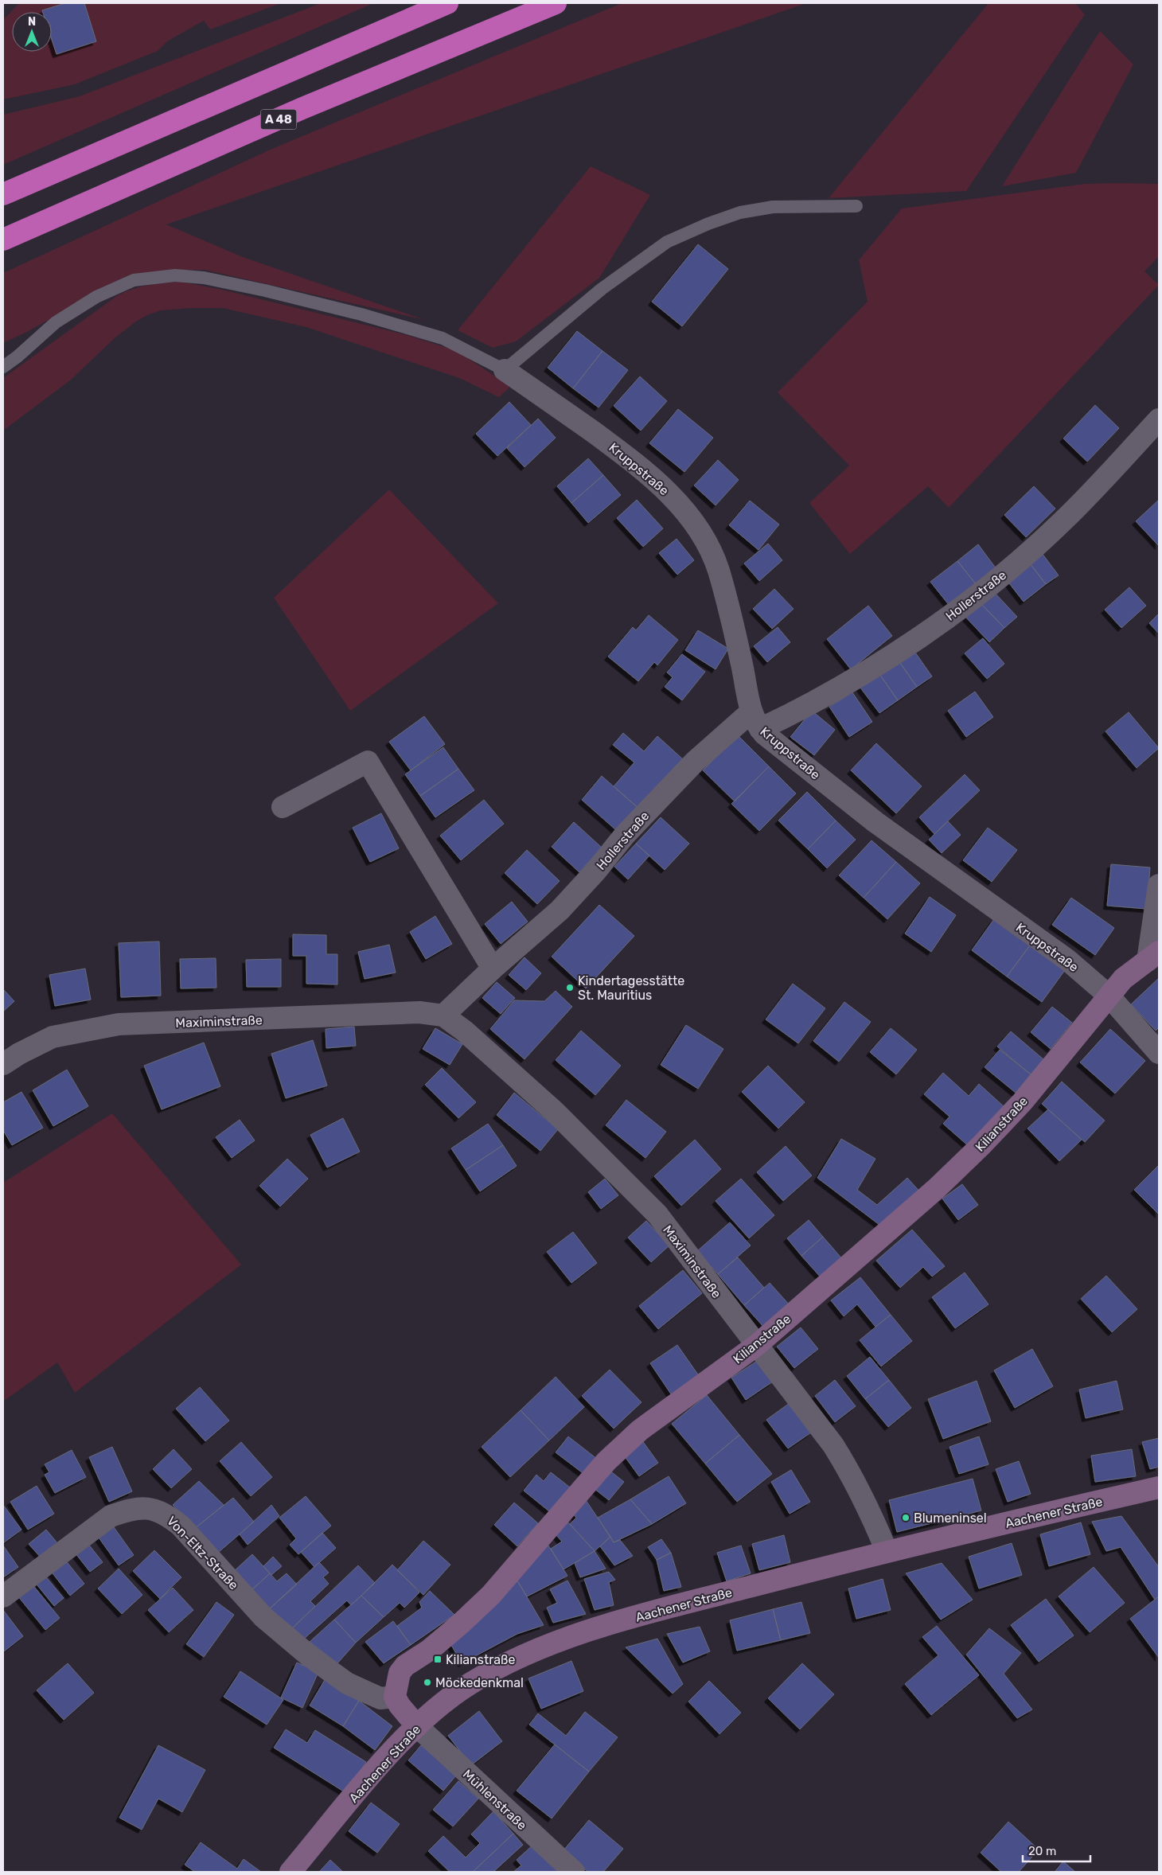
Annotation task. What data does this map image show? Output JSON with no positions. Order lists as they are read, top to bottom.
{
  "streets": {
    "highway": ["A 48"],
    "street": [
      "Kruppstraße",
      "Hollerstraße",
      "Maximinstraße",
      "Kilianstraße",
      "Aachener Straße",
      "Von-Eltz-Straße",
      "Mühlenstraße"
    ]
  },
  "crossings": [
    ["Kruppstraße", "Hollerstraße"],
    ["Kruppstraße", "Kilianstraße"],
    ["Maximinstraße", "Kilianstraße"],
    ["Maximinstraße", "Aachener Straße"],
    ["Kilianstraße", "Von-Eltz-Straße"],
    ["Aachener Straße", "Mühlenstraße"]
  ],
  "places": {
    "other": ["Kindertagesstätte St. Mauritius", "Blumeninsel", "Möckedenkmal"],
    "transit": ["Kilianstraße"]
  },
  "scale_bar": "20 m",
  "north": "top"
}
